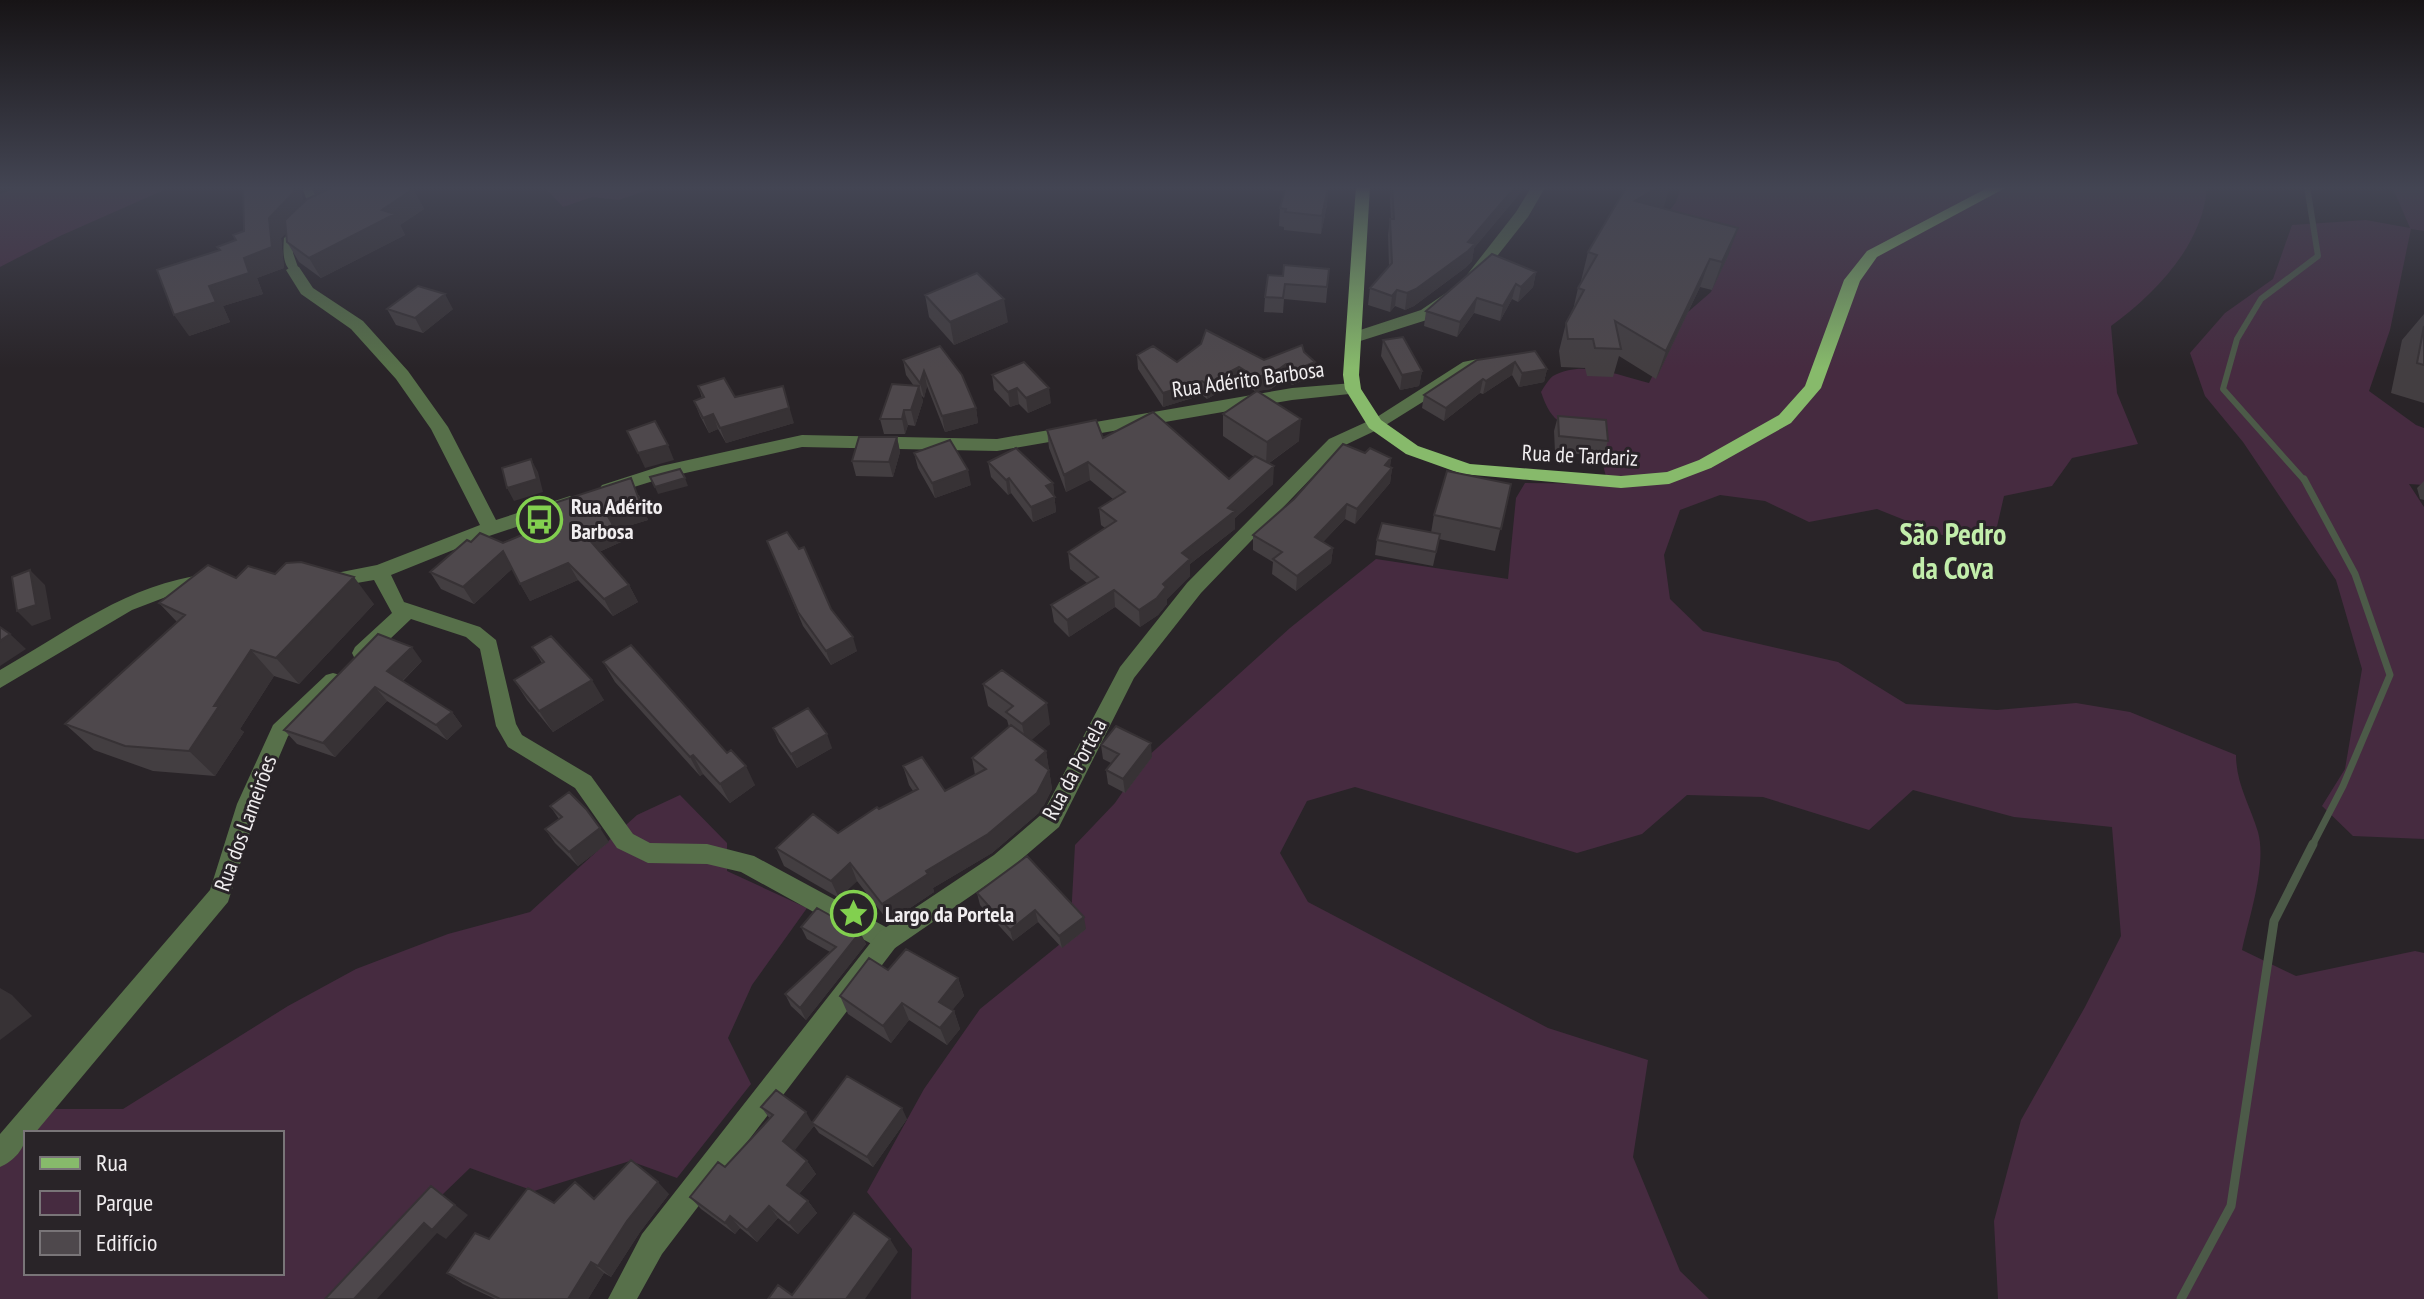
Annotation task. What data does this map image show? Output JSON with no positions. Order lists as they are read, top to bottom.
{
  "streets": {
    "main road": ["Rua de Tardariz"],
    "street": ["Rua Adérito Barbosa", "Rua da Portela", "Rua dos Lameirões"]
  },
  "crossings": [
    ["Rua Adérito Barbosa", "Rua de Tardariz"],
    ["Rua de Tardariz", "Rua da Portela"]
  ],
  "districts": ["São Pedro da Cova"],
  "places": {
    "bus stop": ["Rua Adérito Barbosa"],
    "place": ["Largo da Portela"]
  },
  "legend": ["Rua", "Parque", "Edifício"]
}
